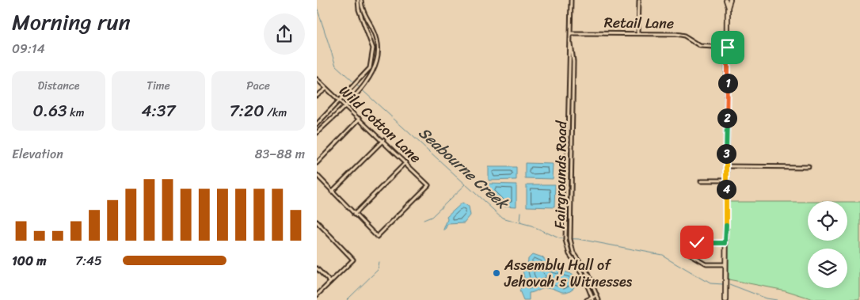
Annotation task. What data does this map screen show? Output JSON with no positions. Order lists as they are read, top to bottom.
{
  "streets": {
    "street": ["Retail Lane", "Wild Cotton Lane", "Fairgrounds Road"]
  },
  "crossings": [
    ["Retail Lane", "Fairgrounds Road"]
  ],
  "water": ["Seabourne Creek"],
  "places": ["Assembly Hall of Jehovah's Witnesses"],
  "page": {
    "heading": ["Morning run", "09:14"],
    "stats": [
      ["Distance", "0.63 km"],
      ["Time", "4:37"],
      ["Pace", "7:20 /km"]
    ],
    "pins": [
      "1",
      "2",
      "3",
      "4"
    ],
    "chart": ["Elevation", "83–88 m"],
    "list": [
      {
        "name": "100 m",
        "note": "7:45"
      }
    ]
  }
}
